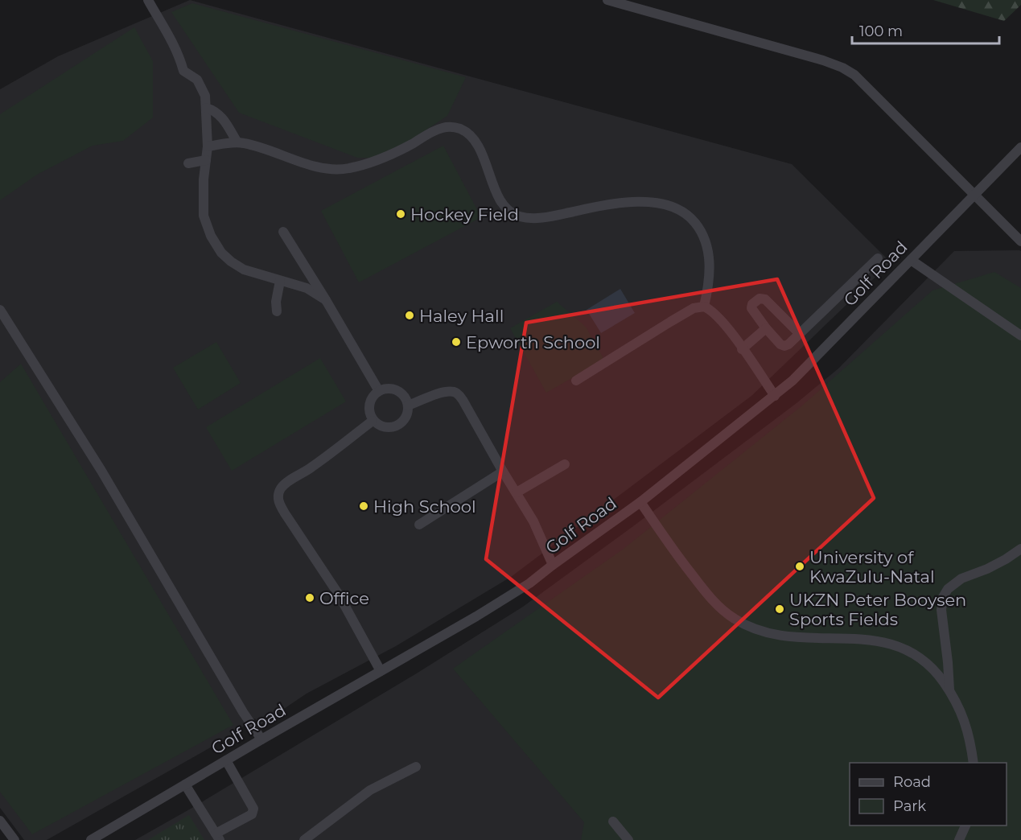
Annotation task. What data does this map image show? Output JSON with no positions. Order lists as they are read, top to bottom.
{
  "streets": {
    "street": ["Golf Road"]
  },
  "places": [
    "Hockey Field",
    "Haley Hall",
    "Epworth School",
    "High School",
    "University of KwaZulu-Natal",
    "Office",
    "UKZN Peter Booysen Sports Fields"
  ],
  "legend": ["Road", "Park"],
  "scale_bar": "100 m"
}
